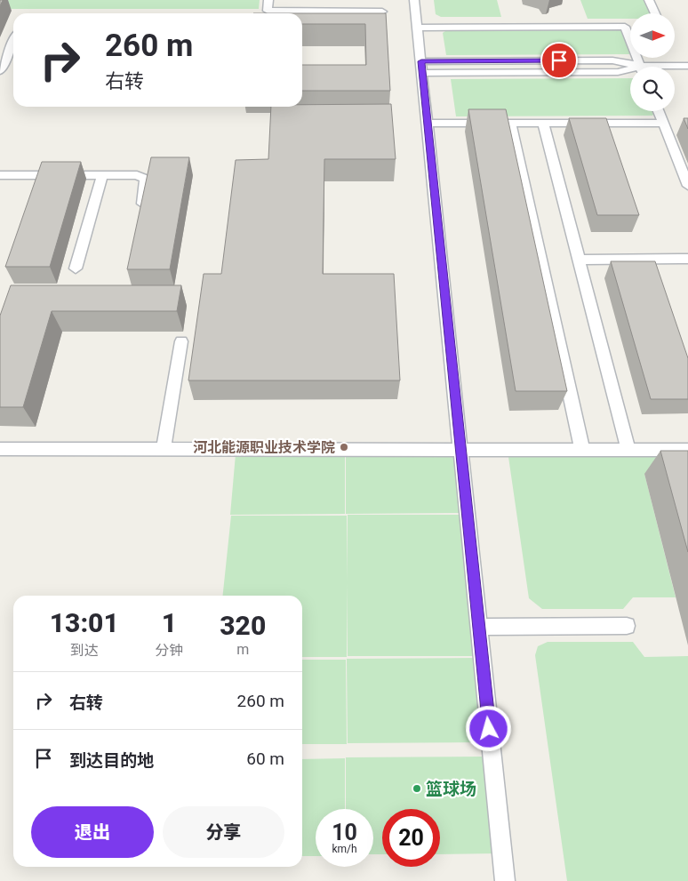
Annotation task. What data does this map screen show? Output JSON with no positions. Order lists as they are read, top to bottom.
{
  "places": ["河北能源职业技术学院", "篮球场"],
  "north": "right",
  "page": {
    "turn": ["260 m", "右转"],
    "eta": [
      "13:01",
      "到达",
      "1",
      "分钟",
      "320",
      "m"
    ],
    "list": [
      {
        "name": "右转",
        "value": "260 m"
      },
      {
        "name": "到达目的地",
        "value": "60 m"
      }
    ],
    "buttons": ["退出", "分享"],
    "speed": "10 km/h",
    "limit": "20"
  }
}
